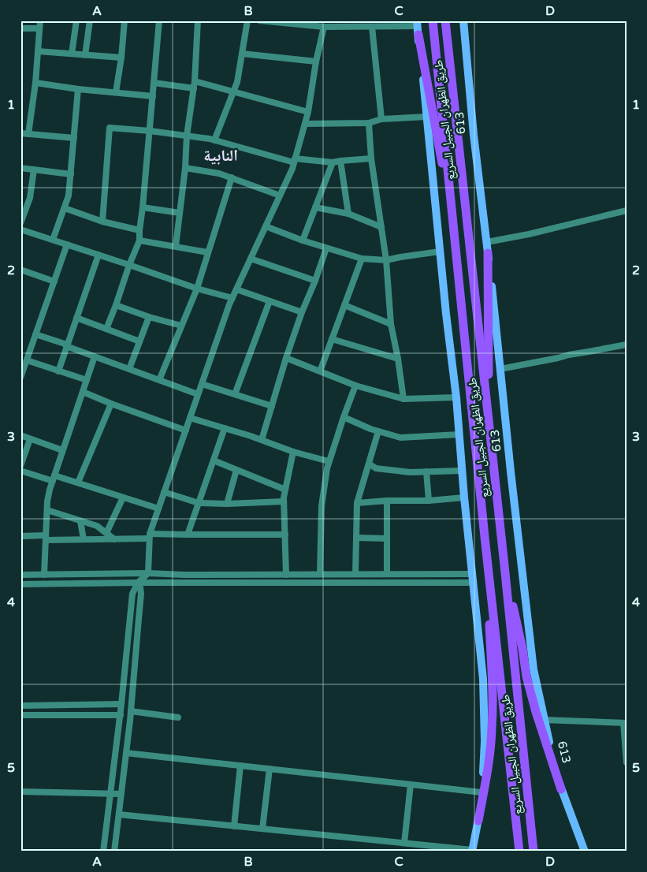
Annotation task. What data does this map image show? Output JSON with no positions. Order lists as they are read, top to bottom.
{
  "streets": {
    "highway": ["طريق الظهران الجبيل السريع", "613"]
  },
  "districts": ["النابية"],
  "grid": {
    "columns": [
      "A",
      "B",
      "C",
      "D"
    ],
    "rows": [
      "1",
      "2",
      "3",
      "4",
      "5"
    ]
  }
}
